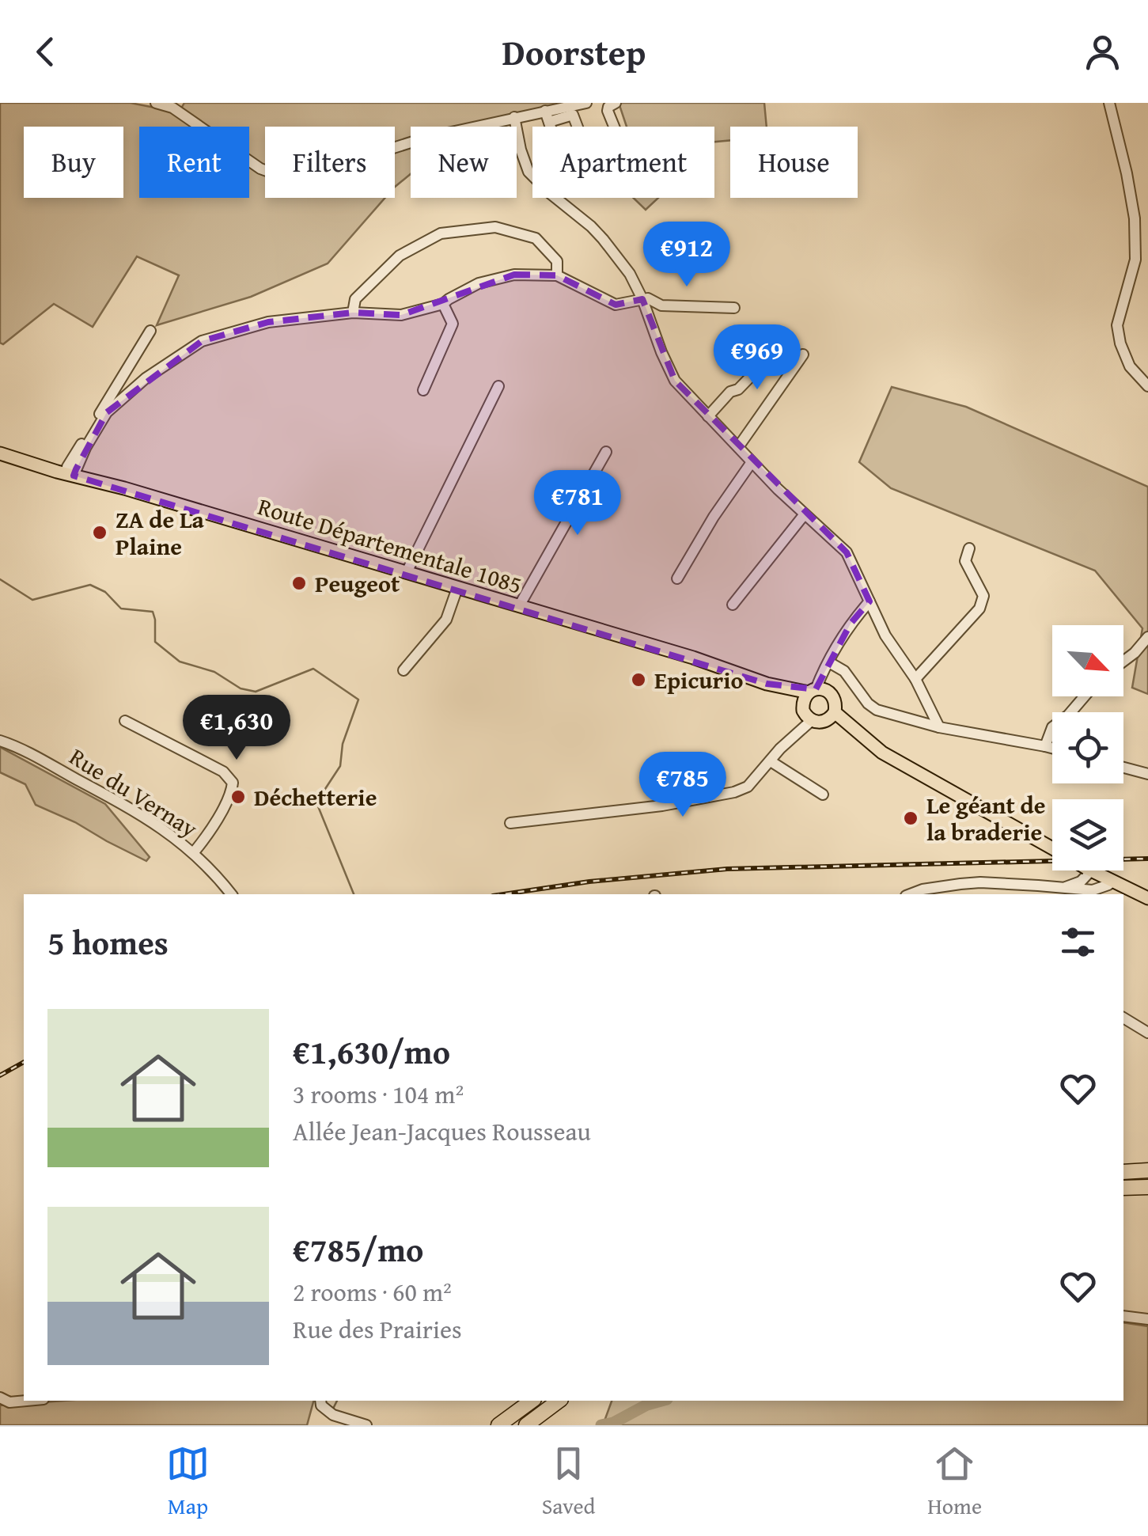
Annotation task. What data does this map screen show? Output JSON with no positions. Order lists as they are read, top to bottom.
{
  "streets": {
    "main road": ["Route Départementale 1085"],
    "street": ["Rue du Vernay"]
  },
  "places": [
    "ZA de La Plaine",
    "Peugeot",
    "Epicurio",
    "Déchetterie",
    "Le géant de la braderie"
  ],
  "north": "bottom right",
  "page": {
    "header": "Doorstep",
    "chip": [
      "Buy",
      "Rent",
      "Filters",
      "New",
      "Apartment",
      "House"
    ],
    "price": [
      "€912",
      "€969",
      "€781",
      "€1,630",
      "€785"
    ],
    "heading": "5 homes",
    "list": [
      {
        "name": "€1,630/mo",
        "note": "3 rooms · 104 m² · Allée Jean-Jacques Rousseau"
      },
      {
        "name": "€785/mo",
        "note": "2 rooms · 60 m² · Rue des Prairies"
      }
    ],
    "tabs": ["Map", "Saved", "Home"]
  }
}
